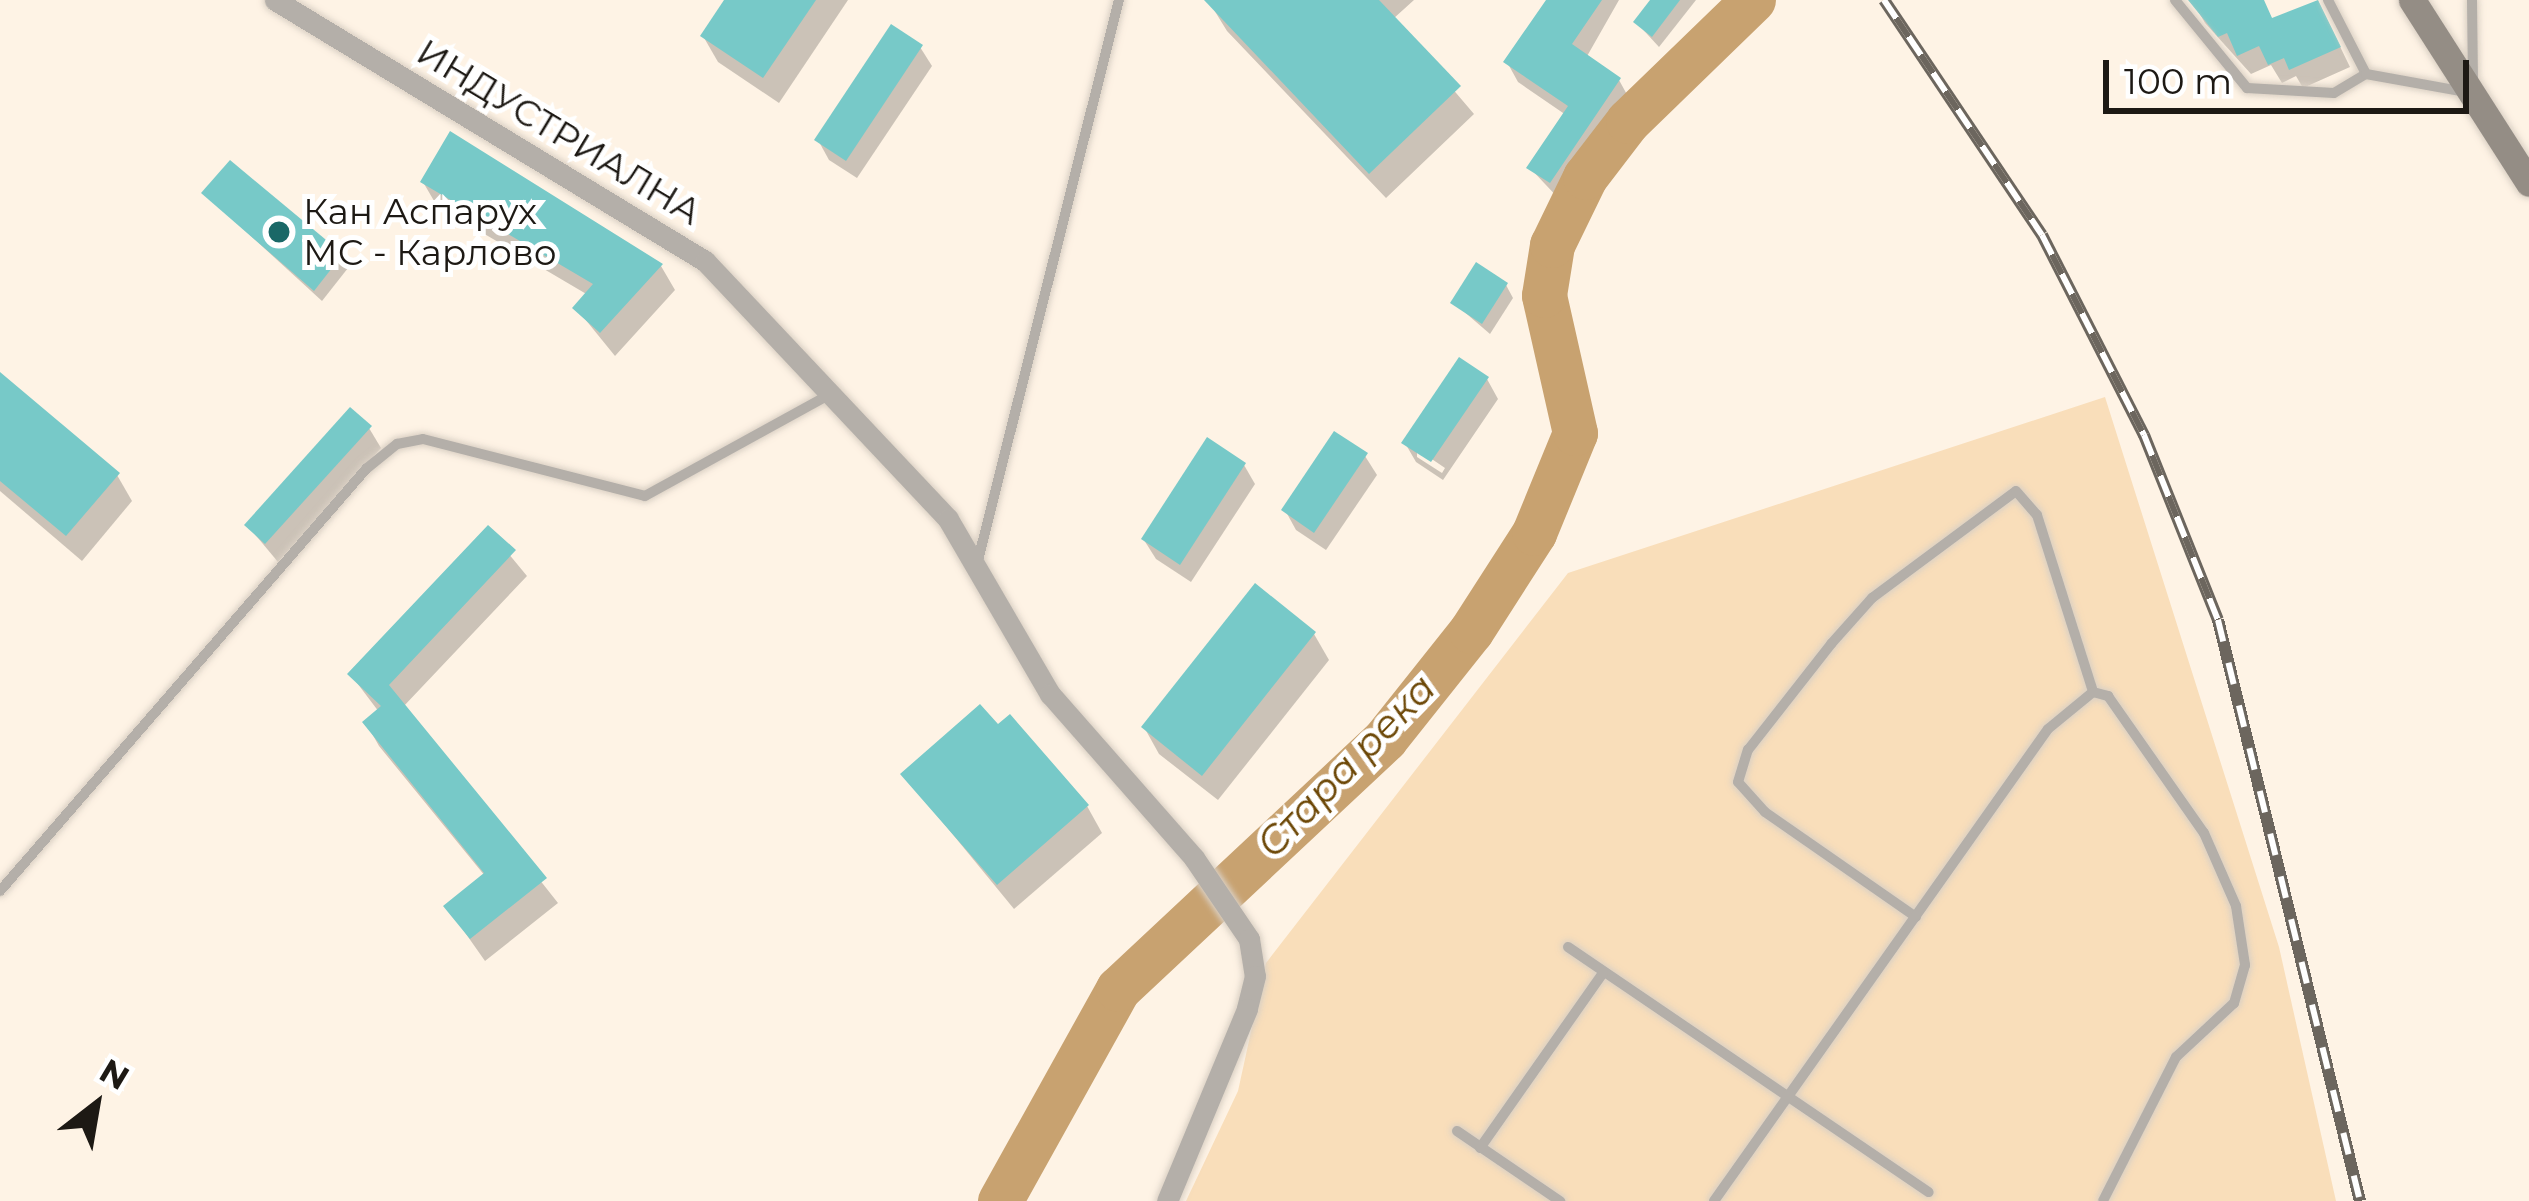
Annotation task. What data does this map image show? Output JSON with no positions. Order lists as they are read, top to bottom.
{
  "streets": {
    "street": ["ИНДУСТРИАЛНА"]
  },
  "water": ["Стара река"],
  "places": ["Кан Аспарух МС - Карлово"],
  "scale_bar": "100 m",
  "north": "top right"
}
